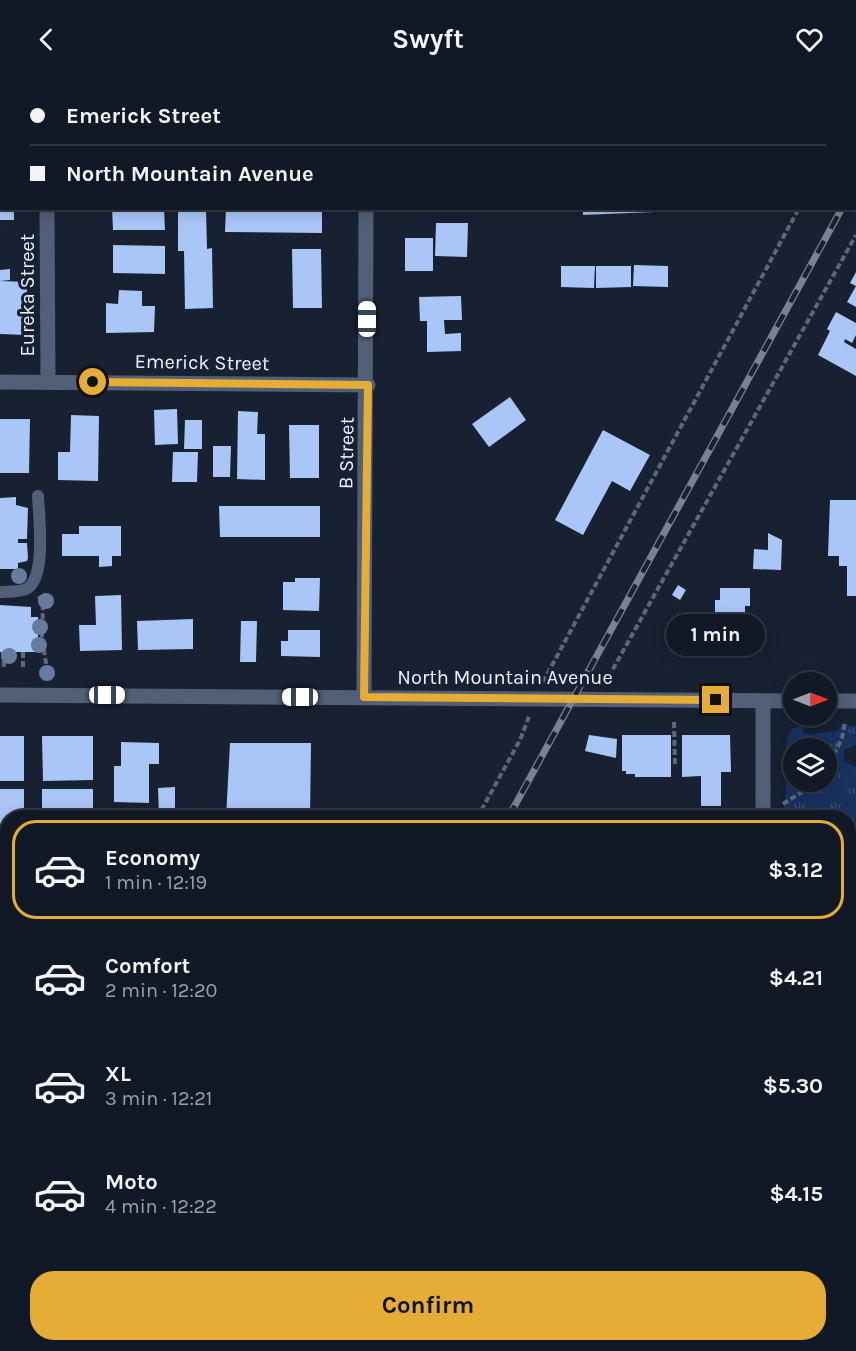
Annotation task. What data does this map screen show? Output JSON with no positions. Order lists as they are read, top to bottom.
{
  "streets": {
    "street": [
      "Eureka Street",
      "Emerick Street",
      "B Street",
      "North Mountain Avenue"
    ]
  },
  "crossings": [
    ["Eureka Street", "Emerick Street"],
    ["Emerick Street", "B Street"],
    ["B Street", "North Mountain Avenue"]
  ],
  "north": "right",
  "page": {
    "header": "Swyft",
    "banner": ["Emerick Street", "North Mountain Avenue"],
    "bubble": "1 min",
    "list": [
      {
        "name": "Economy",
        "note": "1 min · 12:19",
        "value": "$3.12"
      },
      {
        "name": "Comfort",
        "note": "2 min · 12:20",
        "value": "$4.21"
      },
      {
        "name": "XL",
        "note": "3 min · 12:21",
        "value": "$5.30"
      },
      {
        "name": "Moto",
        "note": "4 min · 12:22",
        "value": "$4.15"
      }
    ],
    "buttons": "Confirm"
  }
}
